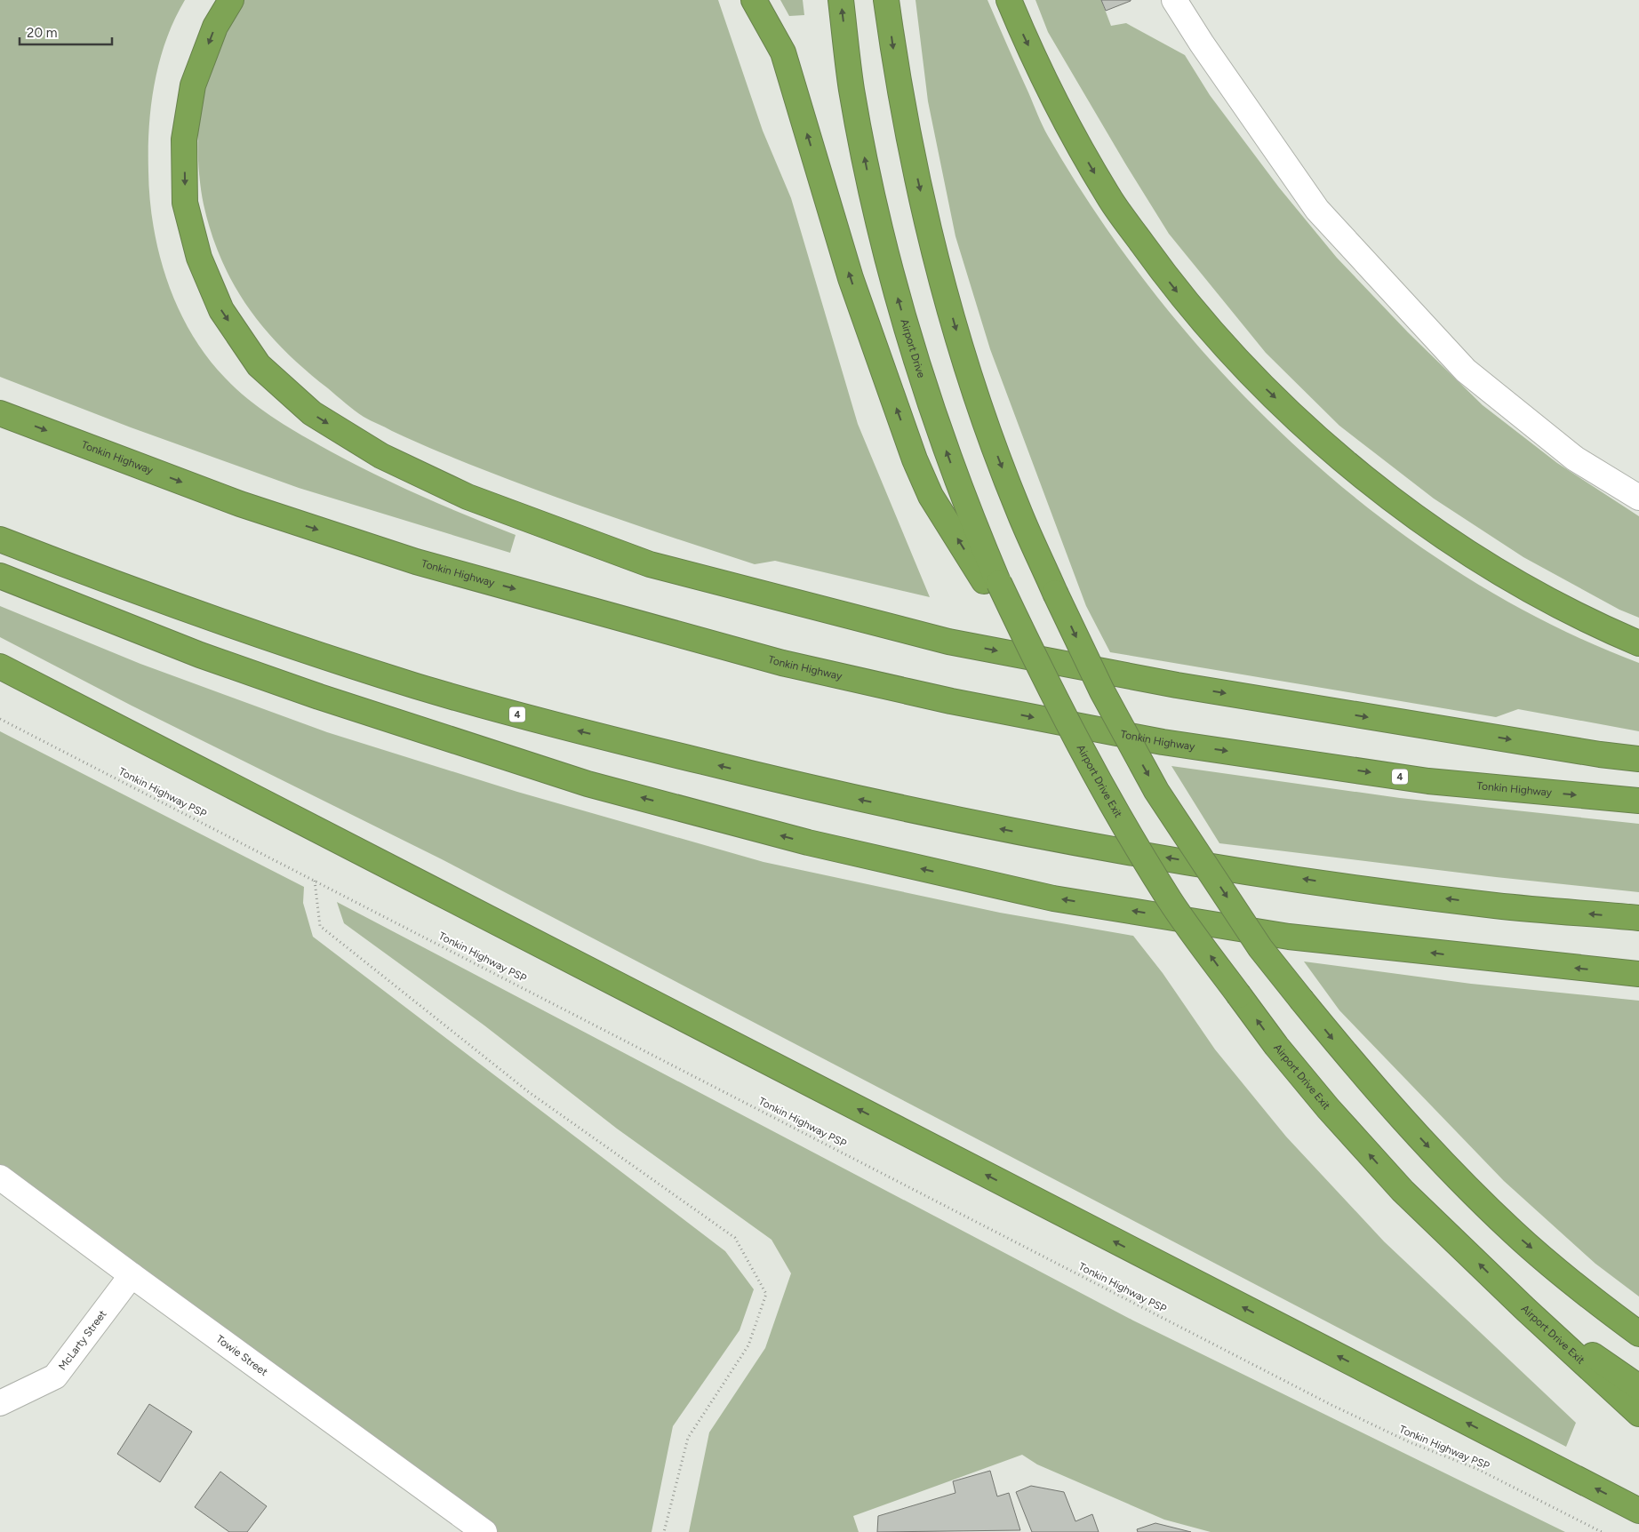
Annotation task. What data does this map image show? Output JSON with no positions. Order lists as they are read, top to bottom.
{
  "streets": {
    "highway": [
      "Airport Drive",
      "Tonkin Highway",
      "4",
      "Airport Drive Exit"
    ],
    "street": ["McLarty Street", "Towie Street"],
    "path": ["Tonkin Highway PSP"]
  },
  "crossings": [
    ["Airport Drive", "Airport Drive Exit"],
    ["McLarty Street", "Towie Street"]
  ],
  "scale_bar": "20 m"
}
